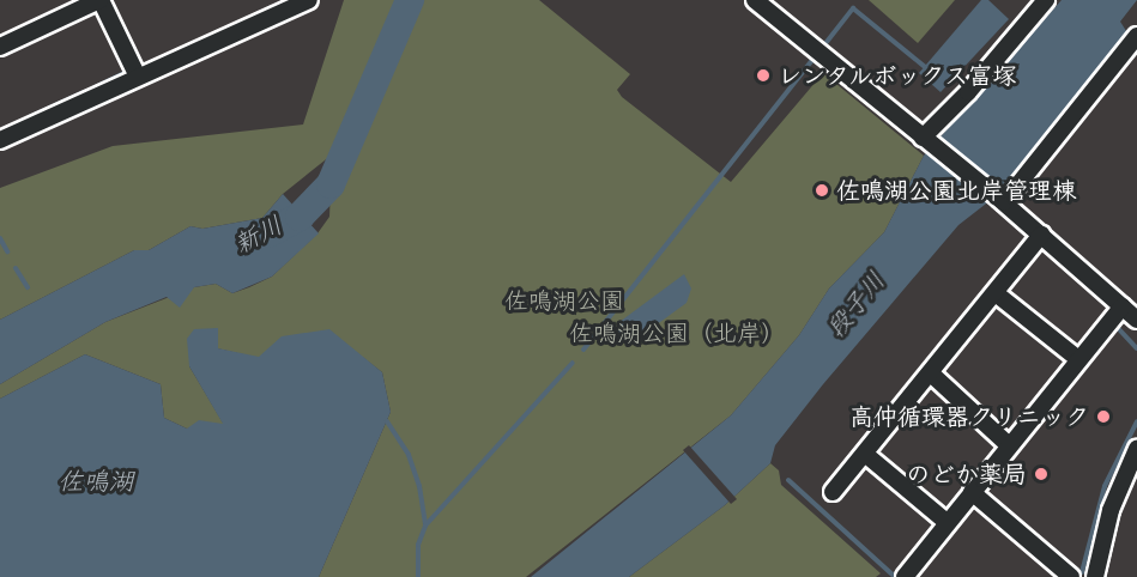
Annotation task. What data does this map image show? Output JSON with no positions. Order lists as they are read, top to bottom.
{
  "water": ["新川", "段子川", "佐鳴湖"],
  "parks": ["佐鳴湖公園", "佐鳴湖公園（北岸）"],
  "places": [
    "レンタルボックス富塚",
    "佐鳴湖公園北岸管理棟",
    "高仲循環器クリニック",
    "のどか薬局"
  ]
}
